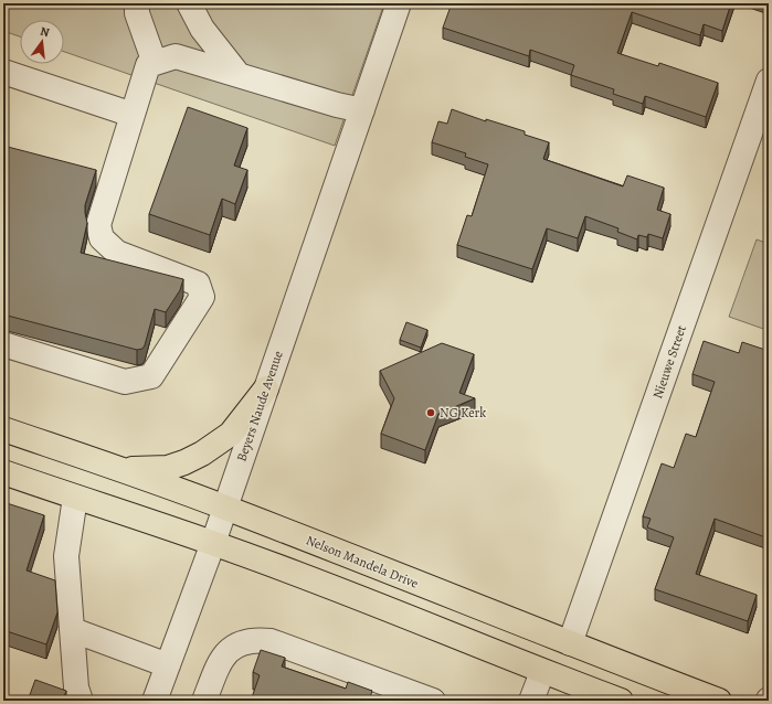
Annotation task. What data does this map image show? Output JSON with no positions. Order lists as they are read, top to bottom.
{
  "streets": {
    "highway": ["Nelson Mandela Drive"],
    "street": ["Nieuwe Street", "Beyers Naude Avenue"]
  },
  "crossings": [
    ["Nieuwe Street", "Nelson Mandela Drive"],
    ["Beyers Naude Avenue", "Nelson Mandela Drive"]
  ],
  "places": ["NG Kerk"],
  "north": "top"
}
